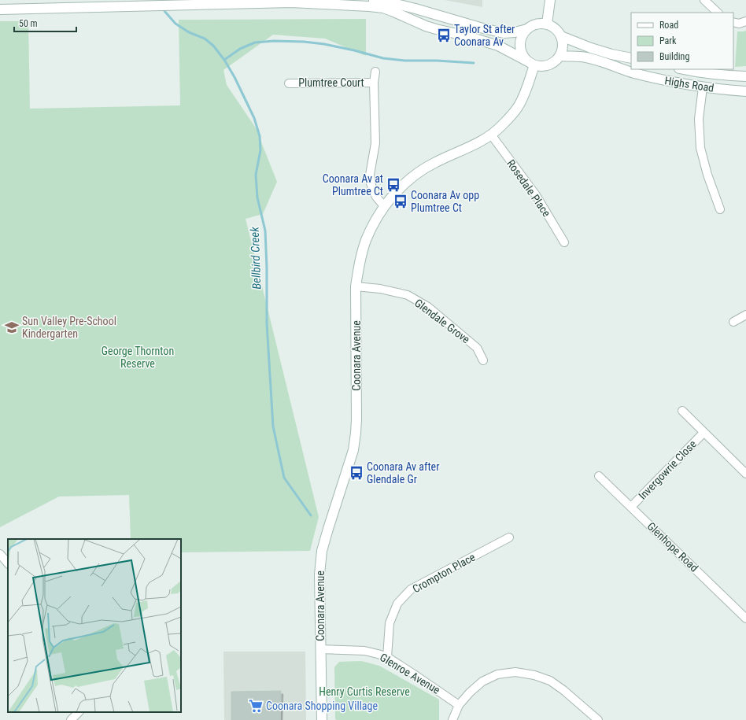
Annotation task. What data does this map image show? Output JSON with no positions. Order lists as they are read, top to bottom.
{
  "streets": {
    "street": [
      "Plumtree Court",
      "Highs Road",
      "Rosedale Place",
      "Glendale Grove",
      "Coonara Avenue",
      "Invergowrie Close",
      "Glenhope Road",
      "Crompton Place",
      "Glenroe Avenue"
    ]
  },
  "crossings": [
    ["Plumtree Court", "Coonara Avenue"],
    ["Highs Road", "Coonara Avenue"],
    ["Rosedale Place", "Coonara Avenue"],
    ["Glendale Grove", "Coonara Avenue"],
    ["Coonara Avenue", "Glenroe Avenue"],
    ["Invergowrie Close", "Glenhope Road"],
    ["Crompton Place", "Glenroe Avenue"]
  ],
  "water": ["Bellbird Creek"],
  "parks": ["George Thornton Reserve", "Henry Curtis Reserve"],
  "places": {
    "bus stop": [
      "Taylor St after Coonara Av",
      "Coonara Av at Plumtree Ct",
      "Coonara Av opp Plumtree Ct",
      "Coonara Av after Glendale Gr"
    ],
    "school or university": ["Sun Valley Pre-School Kindergarten"],
    "supermarket": ["Coonara Shopping Village"]
  },
  "legend": ["Road", "Park", "Building"],
  "scale_bar": "50 m"
}
